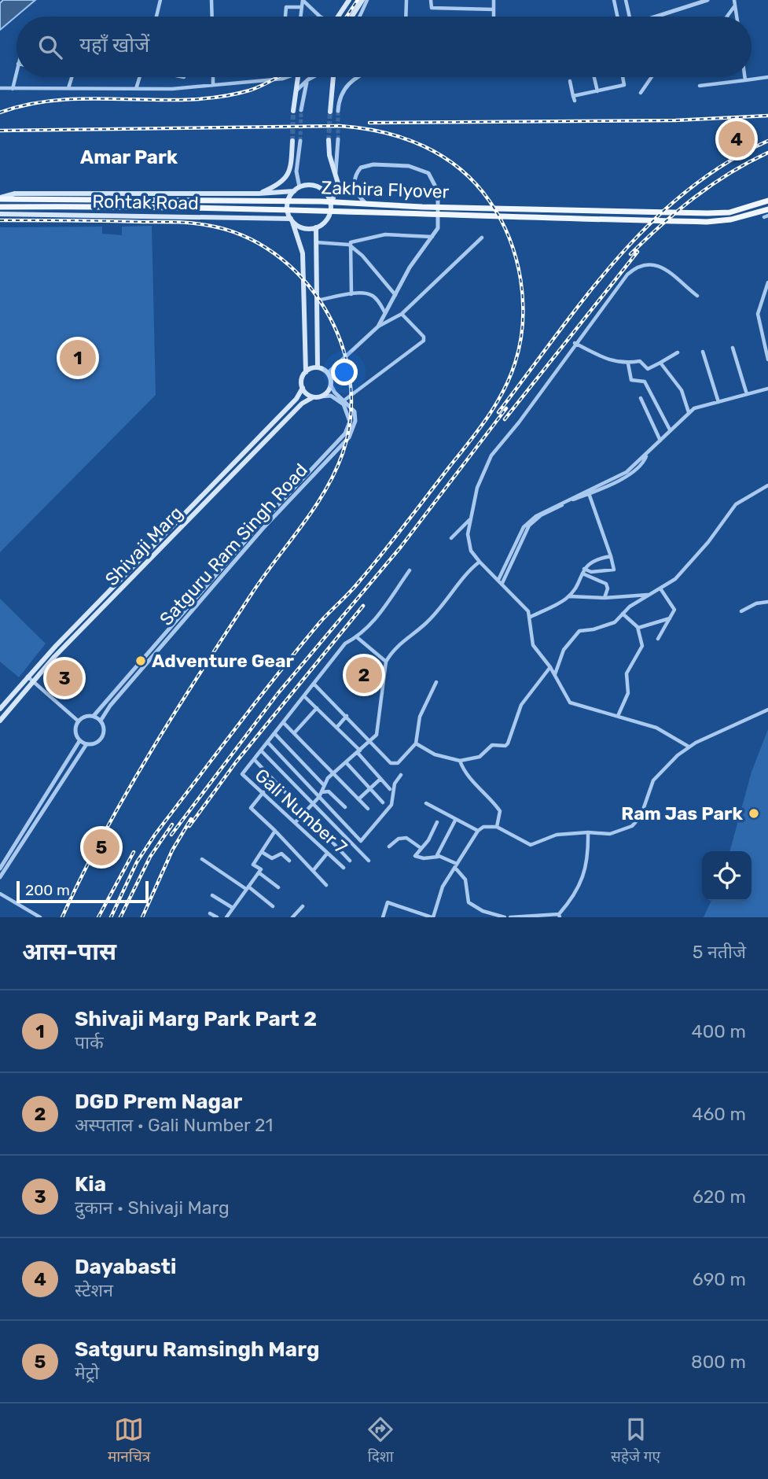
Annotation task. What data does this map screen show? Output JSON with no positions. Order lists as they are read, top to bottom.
{
  "streets": {
    "main road": ["Zakhira Flyover", "Rohtak Road", "Shivaji Marg"],
    "street": ["Satguru Ram Singh Road", "Gali Number 7"]
  },
  "crossings": [
    ["Zakhira Flyover", "Rohtak Road"],
    ["Satguru Ram Singh Road", "Shivaji Marg"]
  ],
  "districts": ["Amar Park"],
  "places": ["Adventure Gear", "Ram Jas Park"],
  "scale_bar": "200 m",
  "page": {
    "search": "यहाँ खोजें",
    "pins": [
      "4",
      "1",
      "2",
      "3",
      "5"
    ],
    "scale": "200 m",
    "heading": ["आस-पास", "5 नतीजे"],
    "list": [
      {
        "mark": "1",
        "name": "Shivaji Marg Park Part 2",
        "note": "पार्क",
        "value": "400 m"
      },
      {
        "mark": "2",
        "name": "DGD Prem Nagar",
        "note": "अस्पताल · Gali Number 21",
        "value": "460 m"
      },
      {
        "mark": "3",
        "name": "Kia",
        "note": "दुकान · Shivaji Marg",
        "value": "620 m"
      },
      {
        "mark": "4",
        "name": "Dayabasti",
        "note": "स्टेशन",
        "value": "690 m"
      },
      {
        "mark": "5",
        "name": "Satguru Ramsingh Marg",
        "note": "मेट्रो",
        "value": "800 m"
      }
    ],
    "nav": ["मानचित्र", "दिशा", "सहेजे गए"]
  }
}
